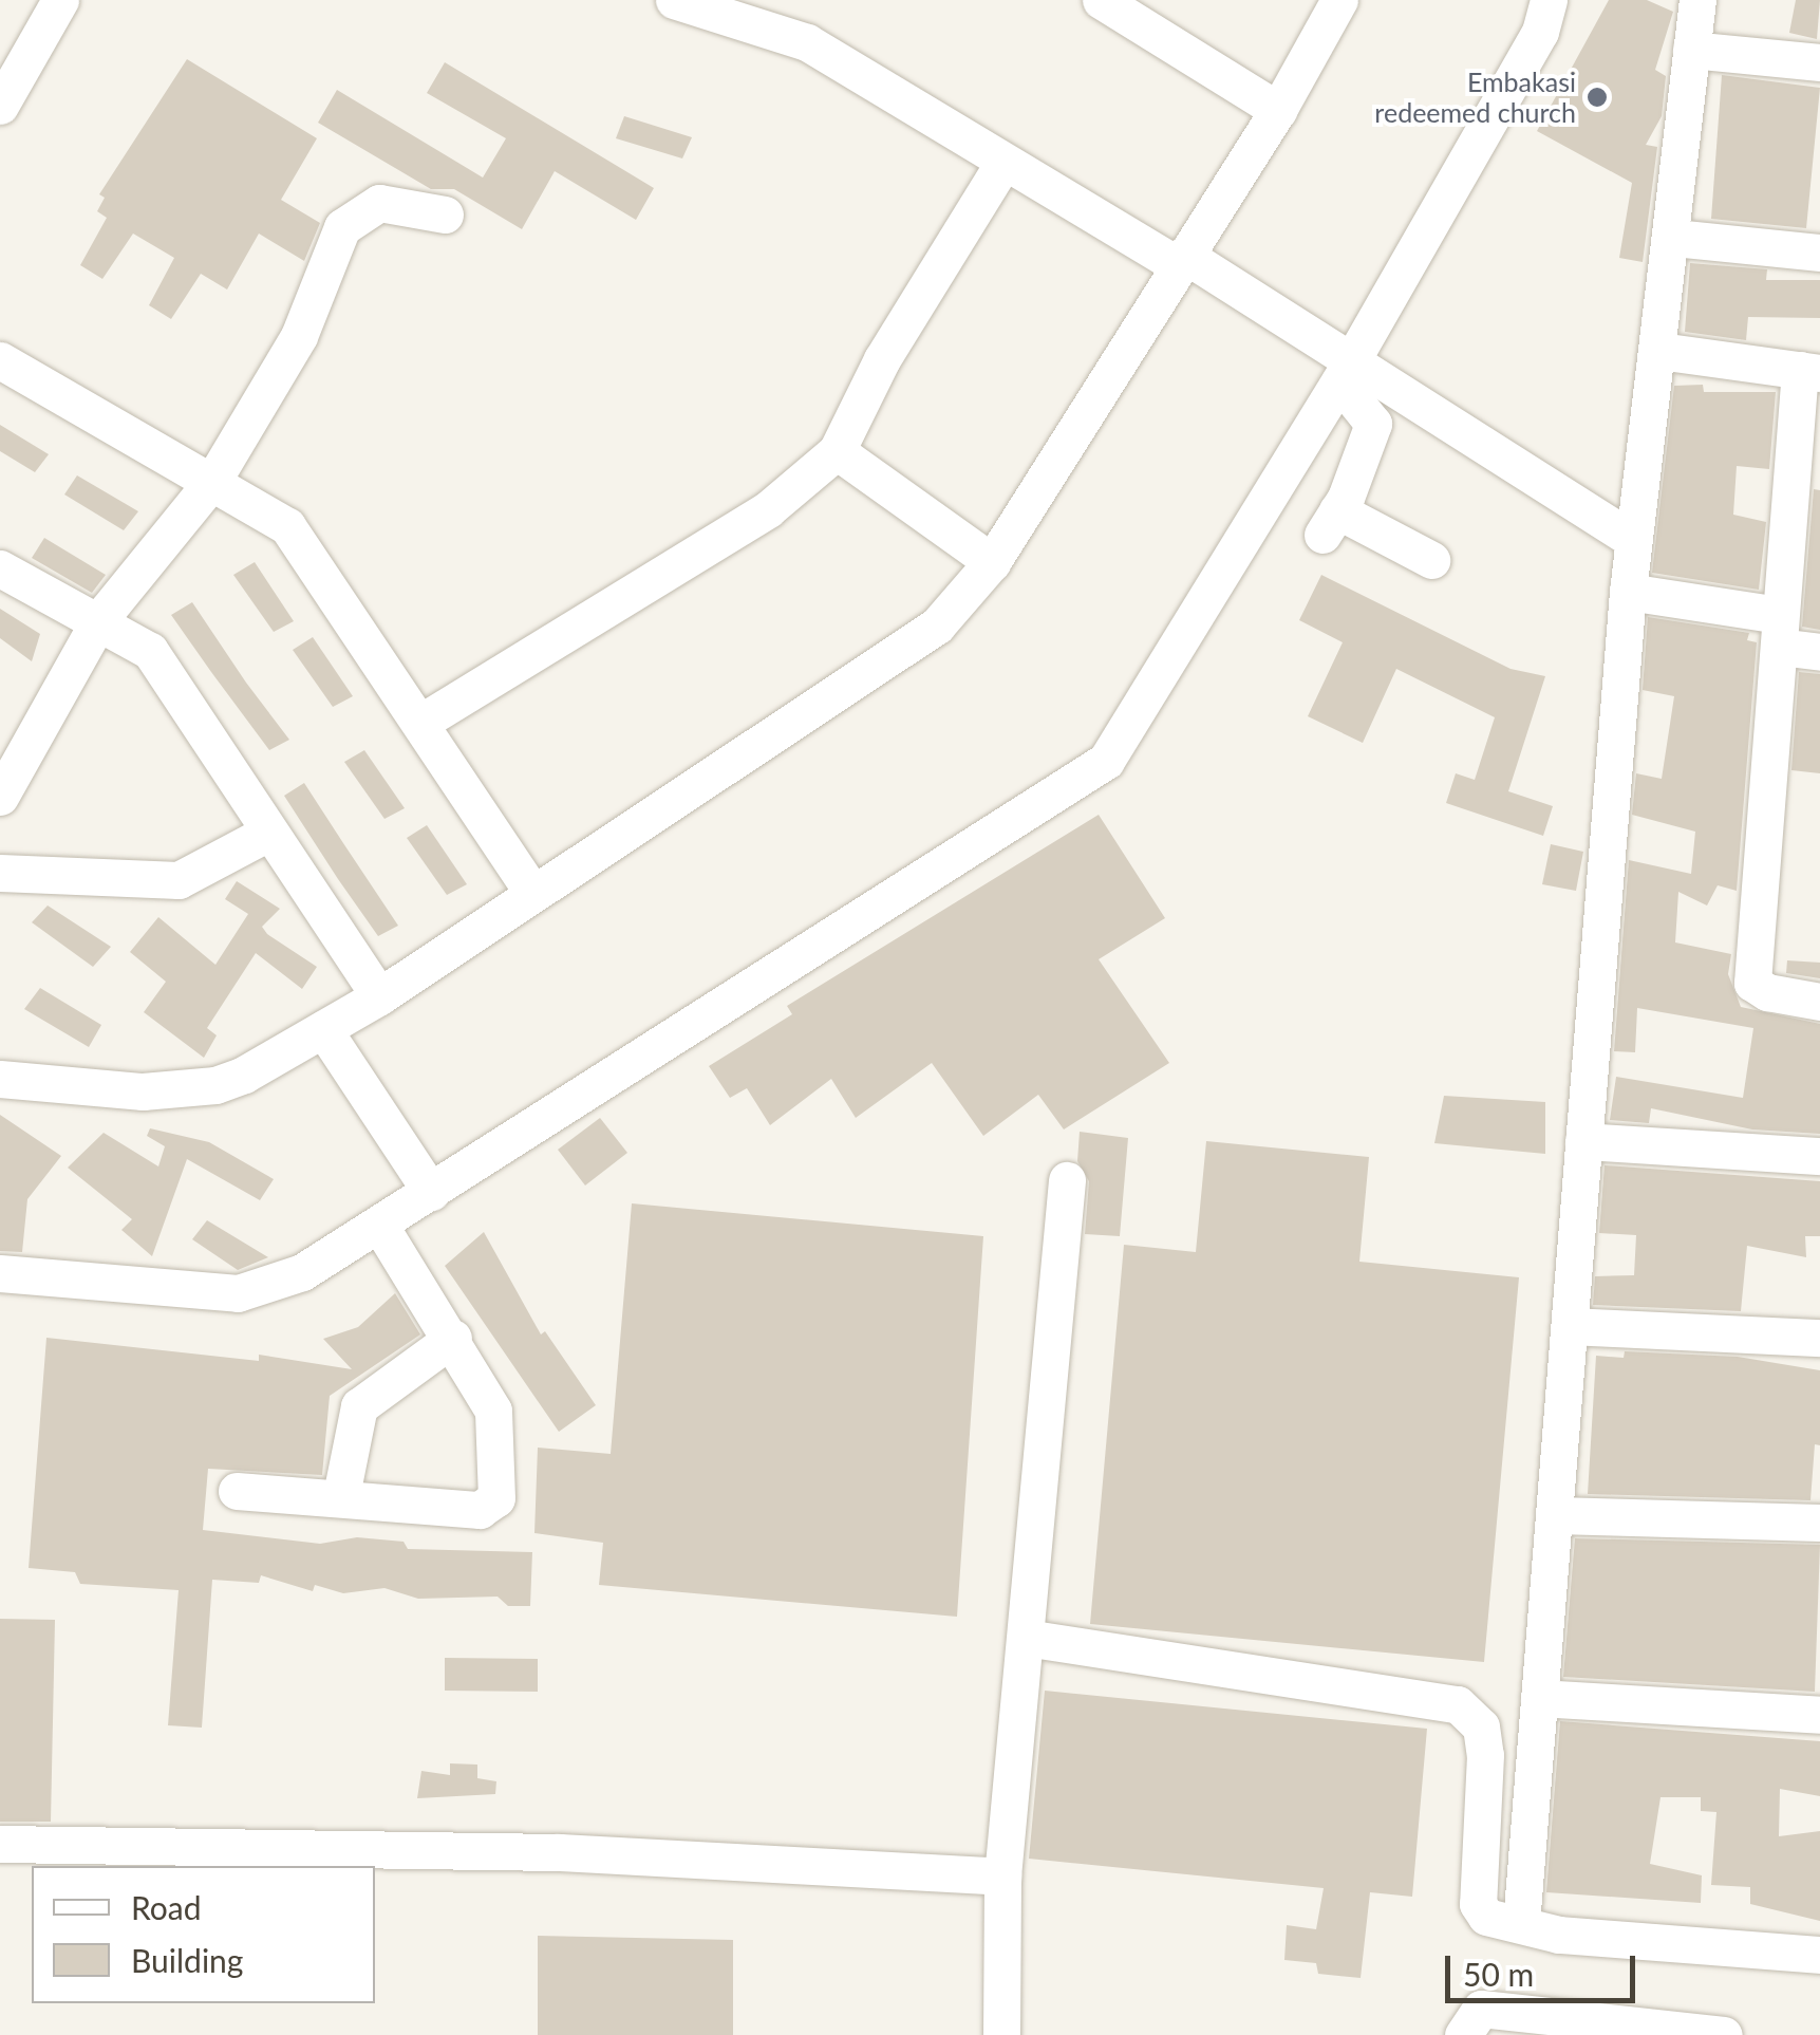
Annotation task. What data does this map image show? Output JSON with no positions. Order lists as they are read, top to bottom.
{
  "places": ["Embakasi redeemed church"],
  "legend": ["Road", "Building"],
  "scale_bar": "50 m"
}
